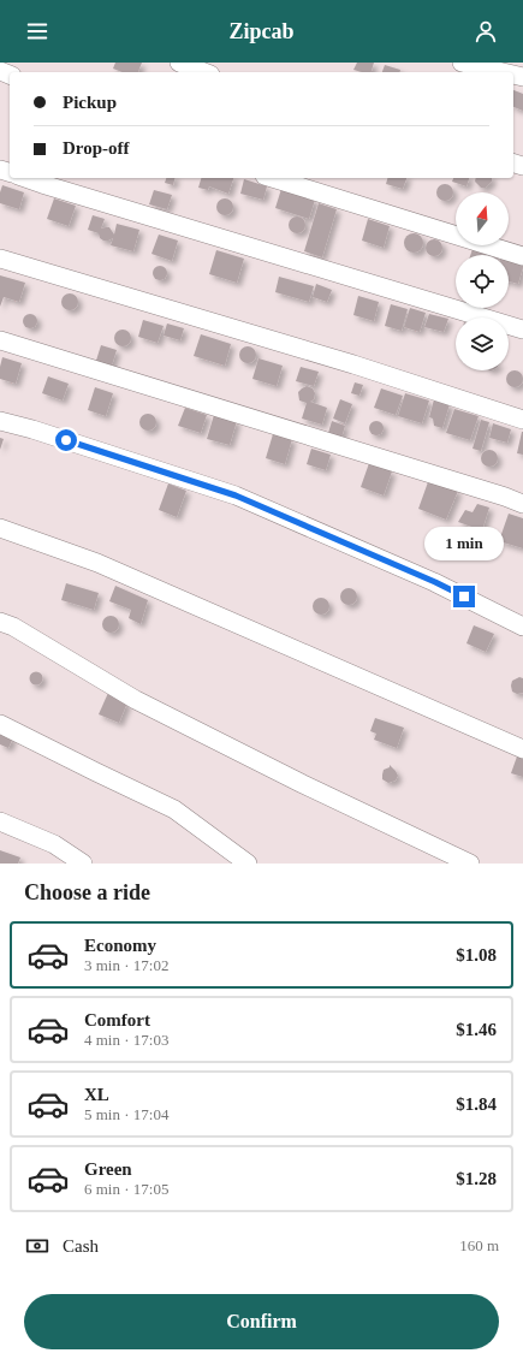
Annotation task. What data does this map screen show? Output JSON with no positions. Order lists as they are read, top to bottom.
{
  "north": "top",
  "page": {
    "header": "Zipcab",
    "banner": ["Pickup", "Drop-off"],
    "bubble": "1 min",
    "heading": "Choose a ride",
    "list": [
      {
        "name": "Economy",
        "note": "3 min · 17:02",
        "value": "$1.08"
      },
      {
        "name": "Comfort",
        "note": "4 min · 17:03",
        "value": "$1.46"
      },
      {
        "name": "XL",
        "note": "5 min · 17:04",
        "value": "$1.84"
      },
      {
        "name": "Green",
        "note": "6 min · 17:05",
        "value": "$1.28"
      }
    ],
    "pay": ["Cash", "160 m"],
    "buttons": "Confirm"
  }
}
